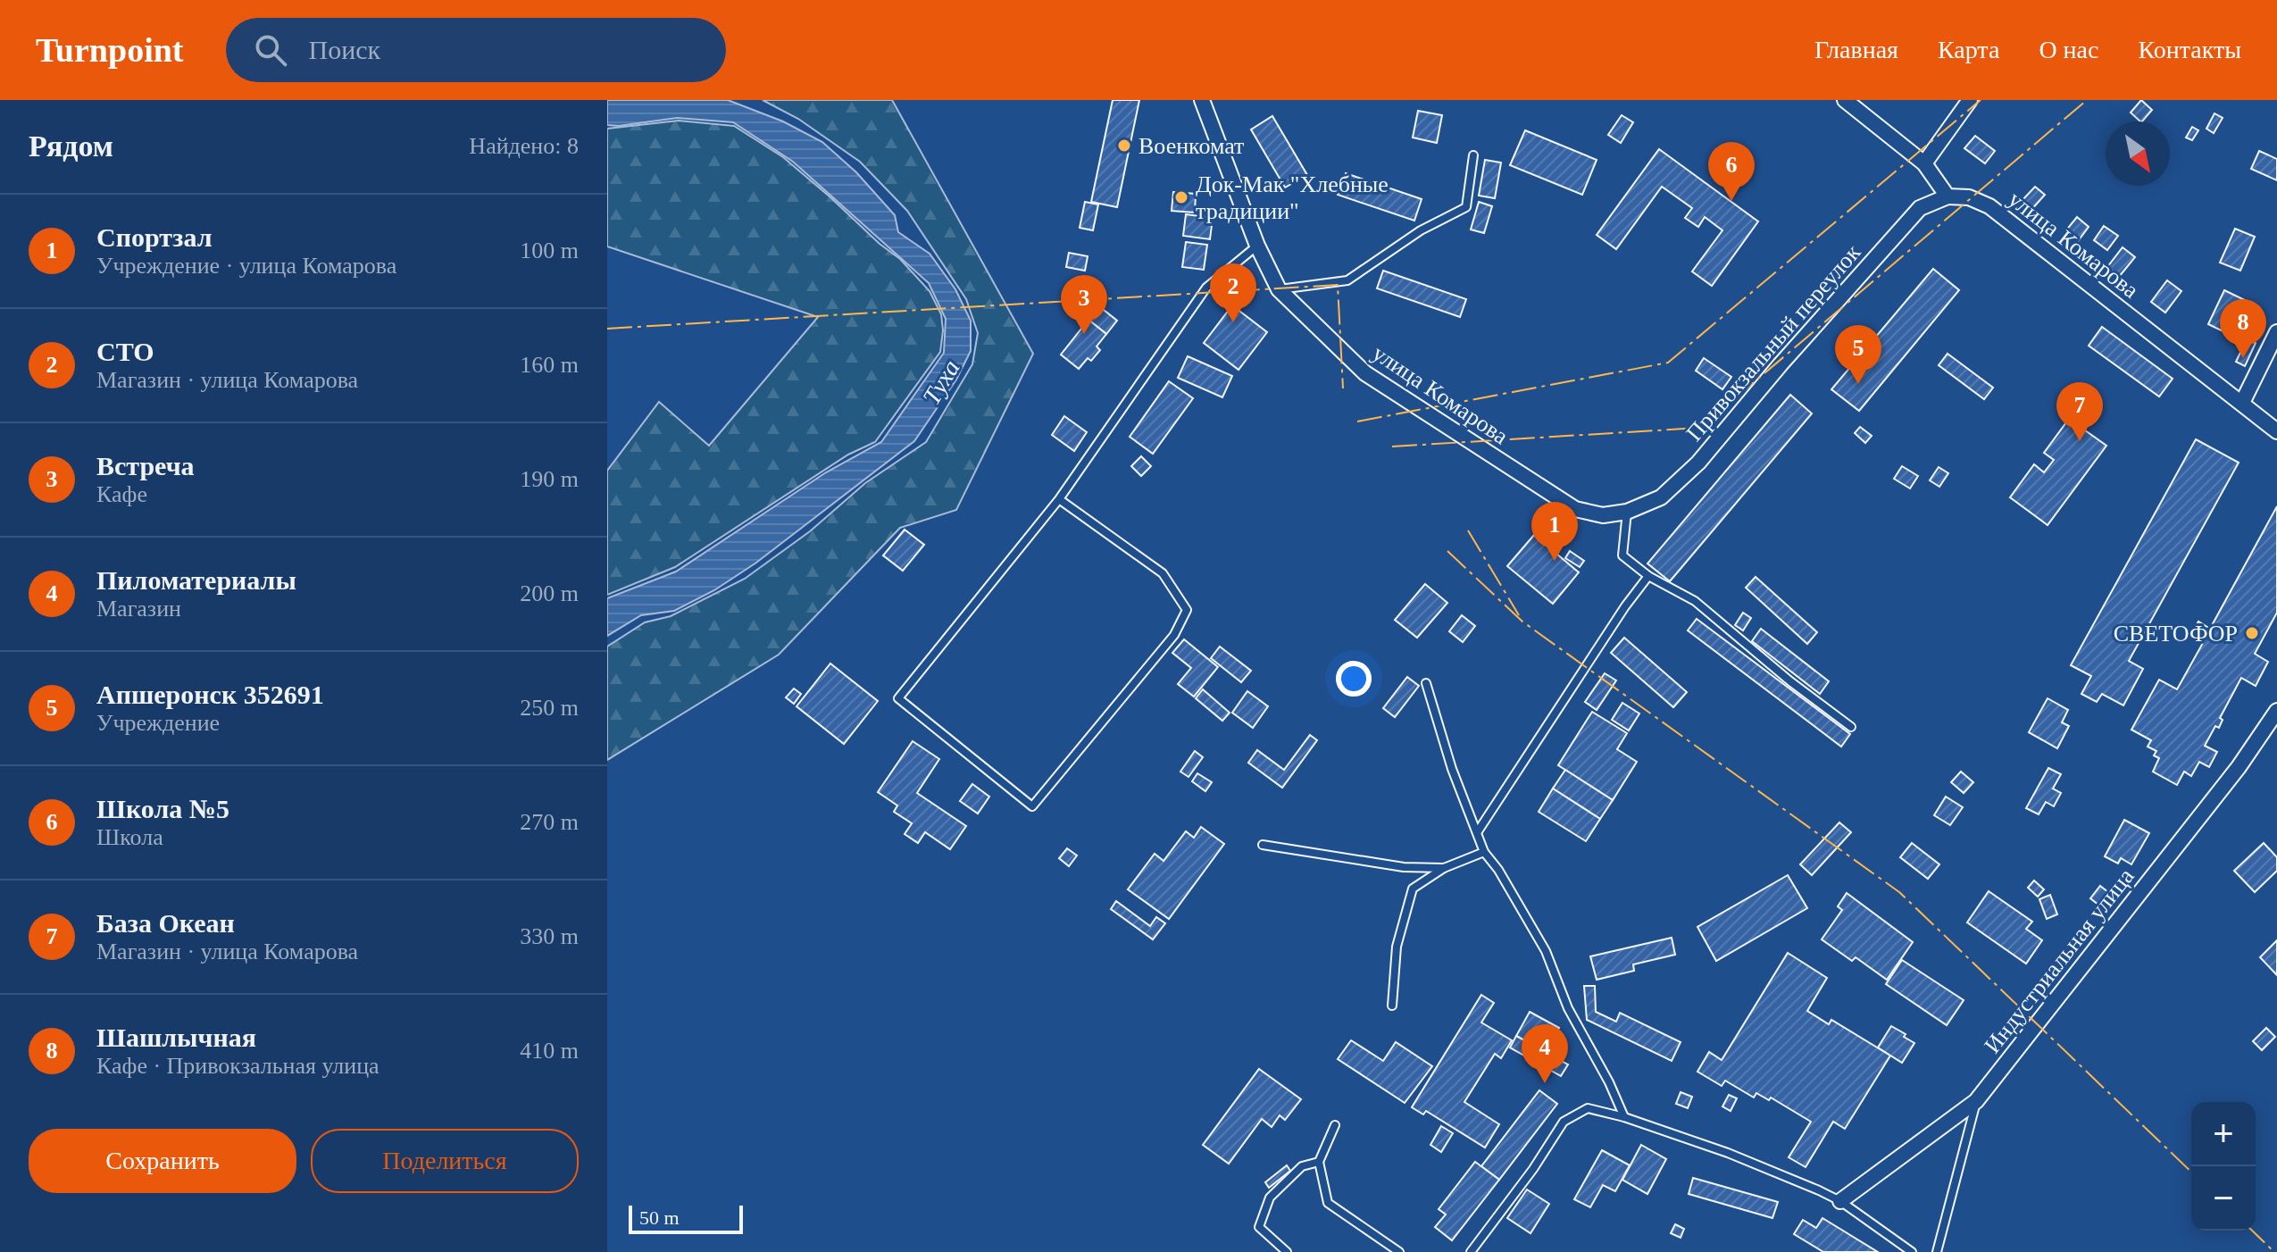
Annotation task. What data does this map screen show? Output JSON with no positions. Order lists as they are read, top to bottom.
{
  "streets": {
    "street": ["улица Комарова", "Привокзальный переулок", "Индустриальная улица"]
  },
  "crossings": [
    ["улица Комарова", "Привокзальный переулок"]
  ],
  "water": ["Туха"],
  "places": ["Военкомат", "Док-Мак \"Хлебные традиции\"", "СВЕТОФОР"],
  "scale_bar": "50 m",
  "north": "bottom right",
  "page": {
    "header": "Turnpoint",
    "search": "Поиск",
    "nav": [
      "Главная",
      "Карта",
      "О нас",
      "Контакты"
    ],
    "heading": ["Рядом", "Найдено: 8"],
    "pins": [
      "6",
      "2",
      "3",
      "8",
      "5",
      "7",
      "1",
      "4"
    ],
    "list": [
      {
        "mark": "1",
        "name": "Спортзал",
        "note": "Учреждение · улица Комарова",
        "value": "100 m"
      },
      {
        "mark": "2",
        "name": "СТО",
        "note": "Магазин · улица Комарова",
        "value": "160 m"
      },
      {
        "mark": "3",
        "name": "Встреча",
        "note": "Кафе",
        "value": "190 m"
      },
      {
        "mark": "4",
        "name": "Пиломатериалы",
        "note": "Магазин",
        "value": "200 m"
      },
      {
        "mark": "5",
        "name": "Апшеронск 352691",
        "note": "Учреждение",
        "value": "250 m"
      },
      {
        "mark": "6",
        "name": "Школа №5",
        "note": "Школа",
        "value": "270 m"
      },
      {
        "mark": "7",
        "name": "База Океан",
        "note": "Магазин · улица Комарова",
        "value": "330 m"
      },
      {
        "mark": "8",
        "name": "Шашлычная",
        "note": "Кафе · Привокзальная улица",
        "value": "410 m"
      }
    ],
    "map_buttons": ["+", "−"],
    "buttons": ["Сохранить", "Поделиться"],
    "scale": "50 m"
  }
}
